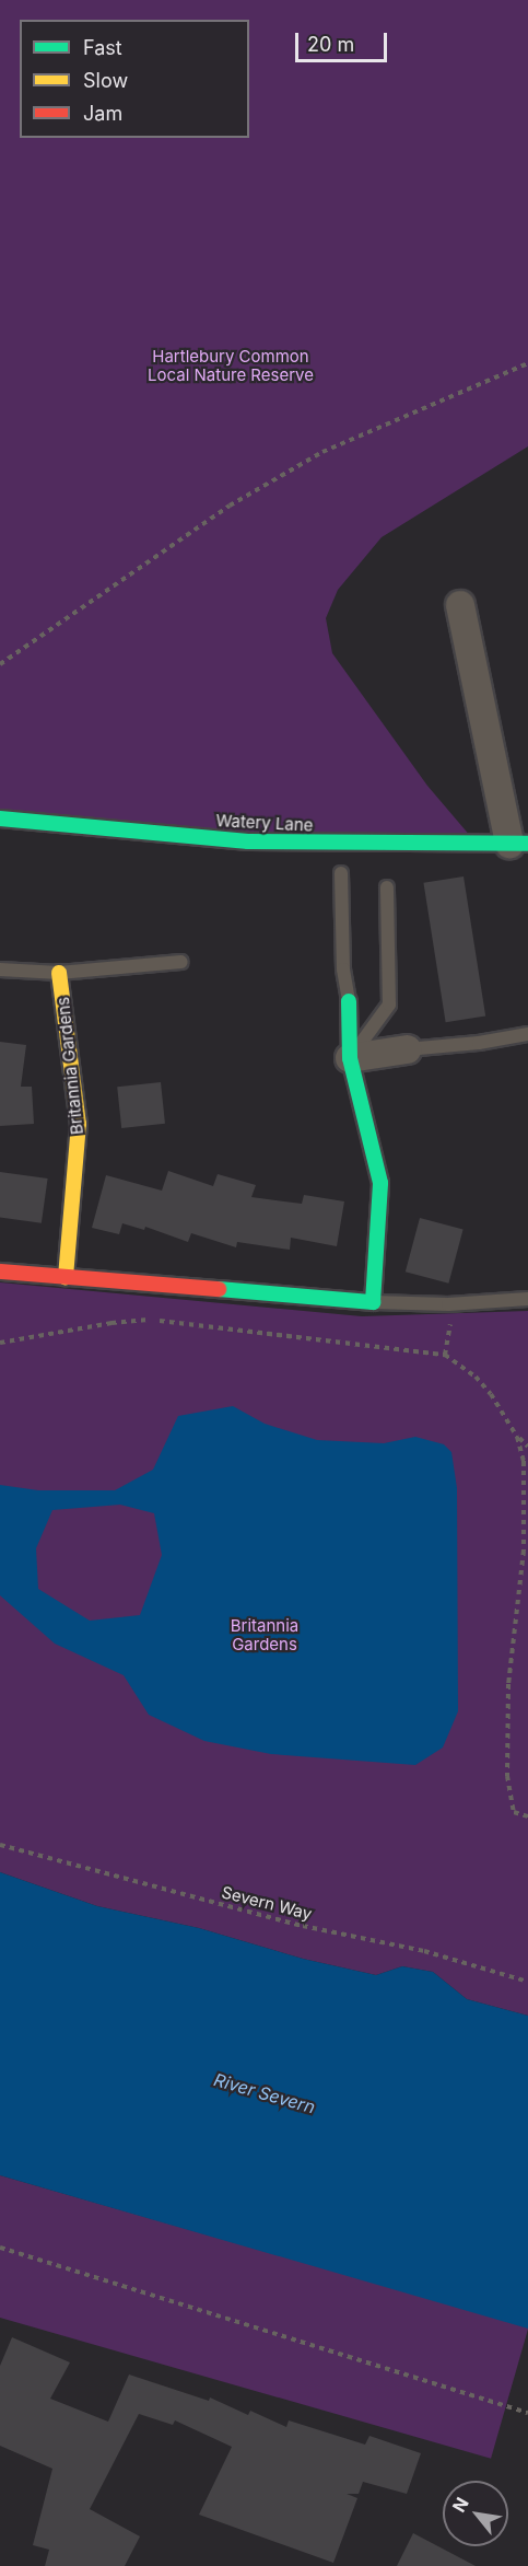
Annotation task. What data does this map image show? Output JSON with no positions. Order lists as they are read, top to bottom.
{
  "streets": {
    "street": ["Watery Lane", "Britannia Gardens"],
    "path": ["Severn Way"]
  },
  "water": ["River Severn"],
  "parks": ["Hartlebury Common Local Nature Reserve", "Britannia Gardens"],
  "legend": ["Fast", "Slow", "Jam"],
  "scale_bar": "20 m",
  "north": "top left"
}
